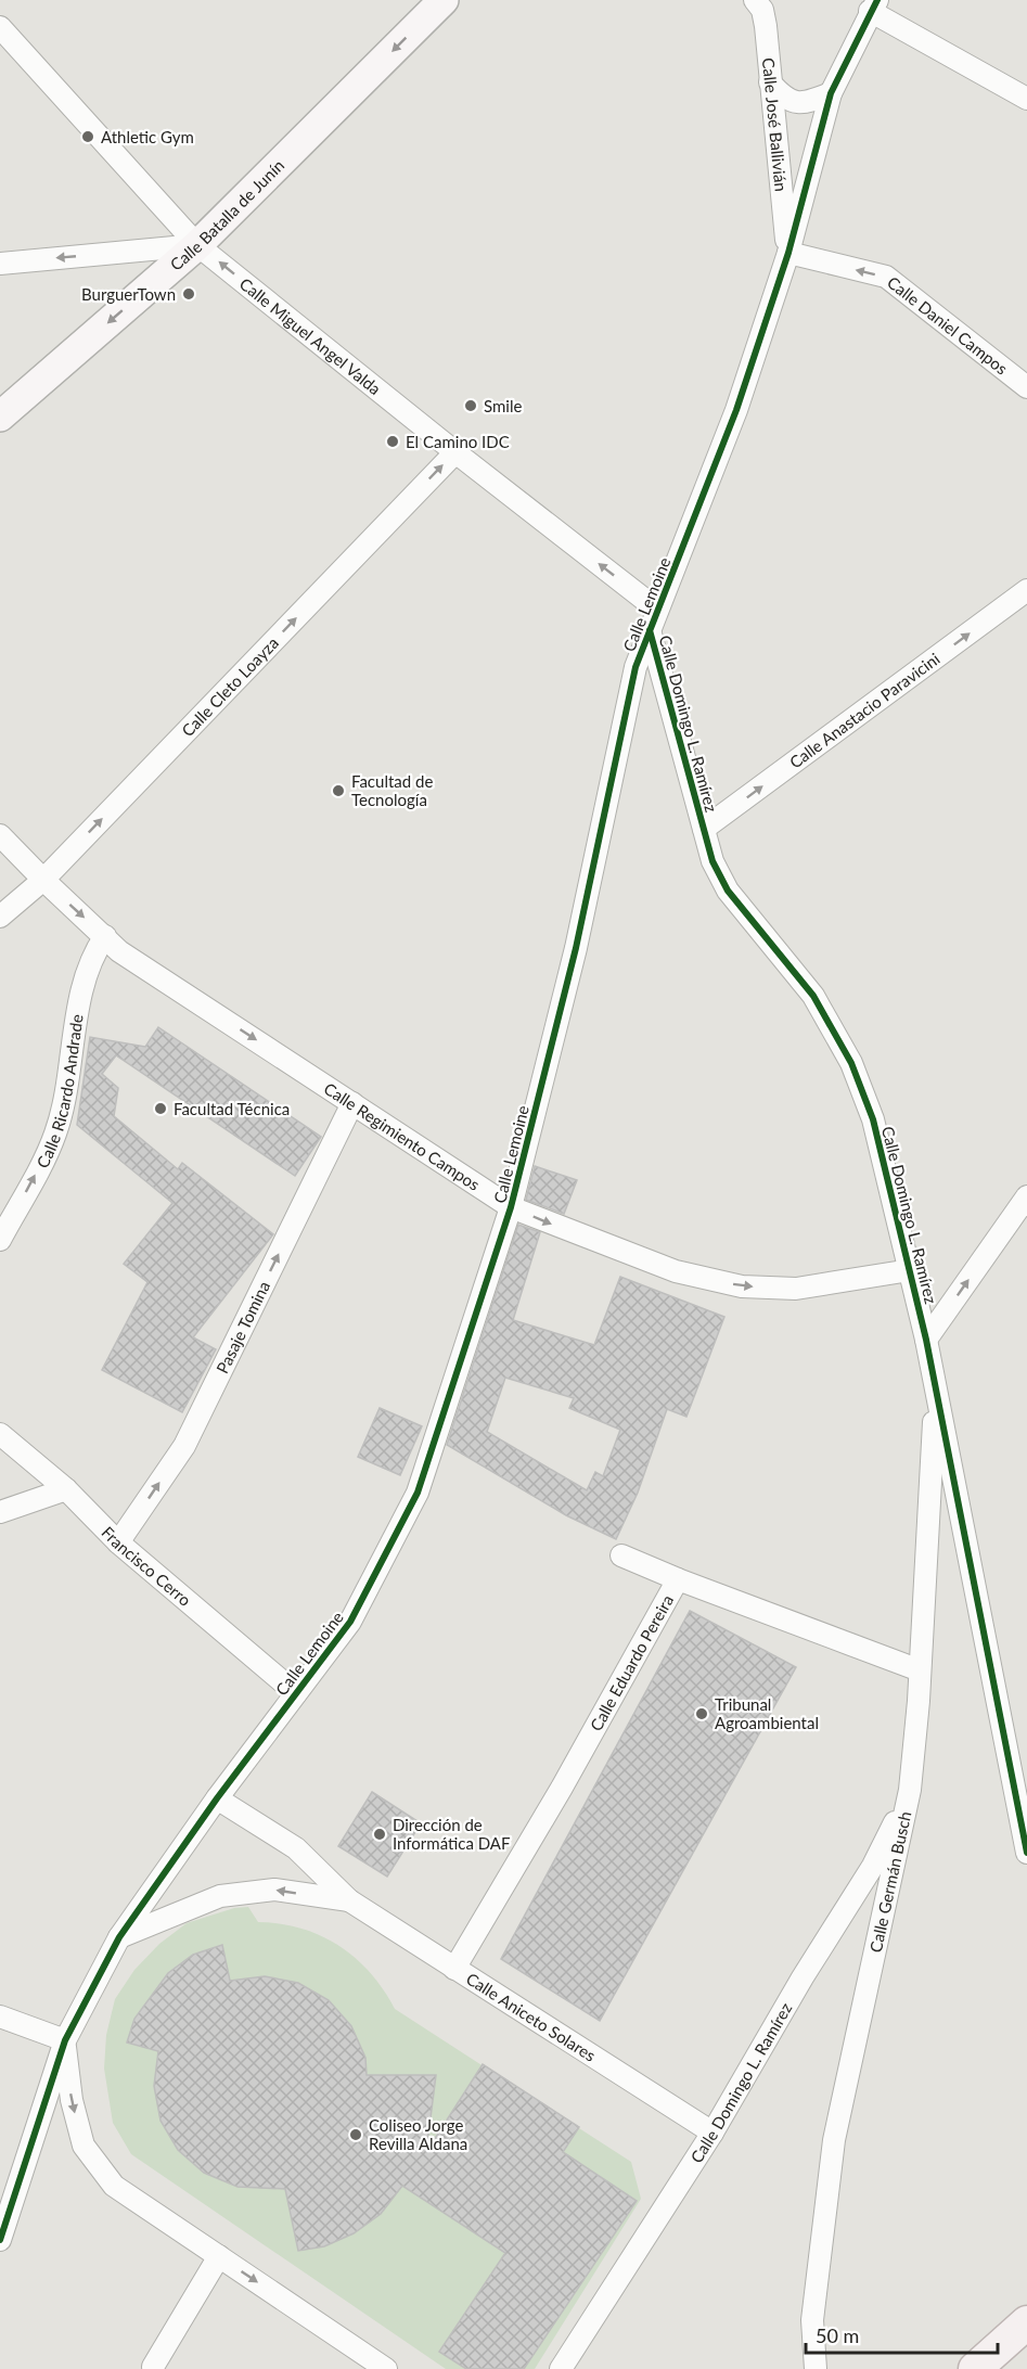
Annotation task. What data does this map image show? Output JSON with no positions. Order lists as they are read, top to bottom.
{
  "streets": {
    "main road": ["Calle Batalla de Junín"],
    "street": [
      "Calle José Ballivián",
      "Calle Daniel Campos",
      "Calle Miguel Angel Valda",
      "Calle Lemoine",
      "Calle Cleto Loayza",
      "Calle Anastacio Paravicini",
      "Calle Domingo L. Ramírez",
      "Calle Ricardo Andrade",
      "Calle Regimiento Campos",
      "Pasaje Tomina",
      "Francisco Cerro",
      "Calle Eduardo Pereira",
      "Calle Germán Busch",
      "Calle Aniceto Solares"
    ]
  },
  "crossings": [
    ["Calle José Ballivián", "Calle Daniel Campos"],
    ["Calle José Ballivián", "Calle Lemoine"],
    ["Calle Batalla de Junín", "Calle Miguel Angel Valda"],
    ["Calle Daniel Campos", "Calle Lemoine"],
    ["Calle Miguel Angel Valda", "Calle Lemoine"],
    ["Calle Miguel Angel Valda", "Calle Cleto Loayza"],
    ["Calle Lemoine", "Calle Domingo L. Ramírez"],
    ["Calle Lemoine", "Calle Regimiento Campos"],
    ["Calle Lemoine", "Francisco Cerro"],
    ["Calle Lemoine", "Calle Aniceto Solares"],
    ["Calle Cleto Loayza", "Calle Regimiento Campos"],
    ["Calle Anastacio Paravicini", "Calle Domingo L. Ramírez"],
    ["Calle Domingo L. Ramírez", "Calle Regimiento Campos"],
    ["Calle Domingo L. Ramírez", "Calle Germán Busch"],
    ["Calle Domingo L. Ramírez", "Calle Aniceto Solares"],
    ["Calle Ricardo Andrade", "Calle Regimiento Campos"],
    ["Calle Regimiento Campos", "Pasaje Tomina"],
    ["Pasaje Tomina", "Francisco Cerro"],
    ["Calle Eduardo Pereira", "Calle Germán Busch"],
    ["Calle Eduardo Pereira", "Calle Aniceto Solares"]
  ],
  "one_way": [
    "Calle Batalla de Junín",
    "Calle Daniel Campos",
    "Calle Miguel Angel Valda",
    "Calle Cleto Loayza",
    "Calle Anastacio Paravicini",
    "Calle Ricardo Andrade",
    "Calle Regimiento Campos",
    "Pasaje Tomina"
  ],
  "places": [
    "Athletic Gym",
    "BurguerTown",
    "Smile",
    "El Camino IDC",
    "Facultad de Tecnología",
    "Facultad Técnica",
    "Tribunal Agroambiental",
    "Dirección de Informática DAF",
    "Coliseo Jorge Revilla Aldana"
  ],
  "scale_bar": "50 m"
}
